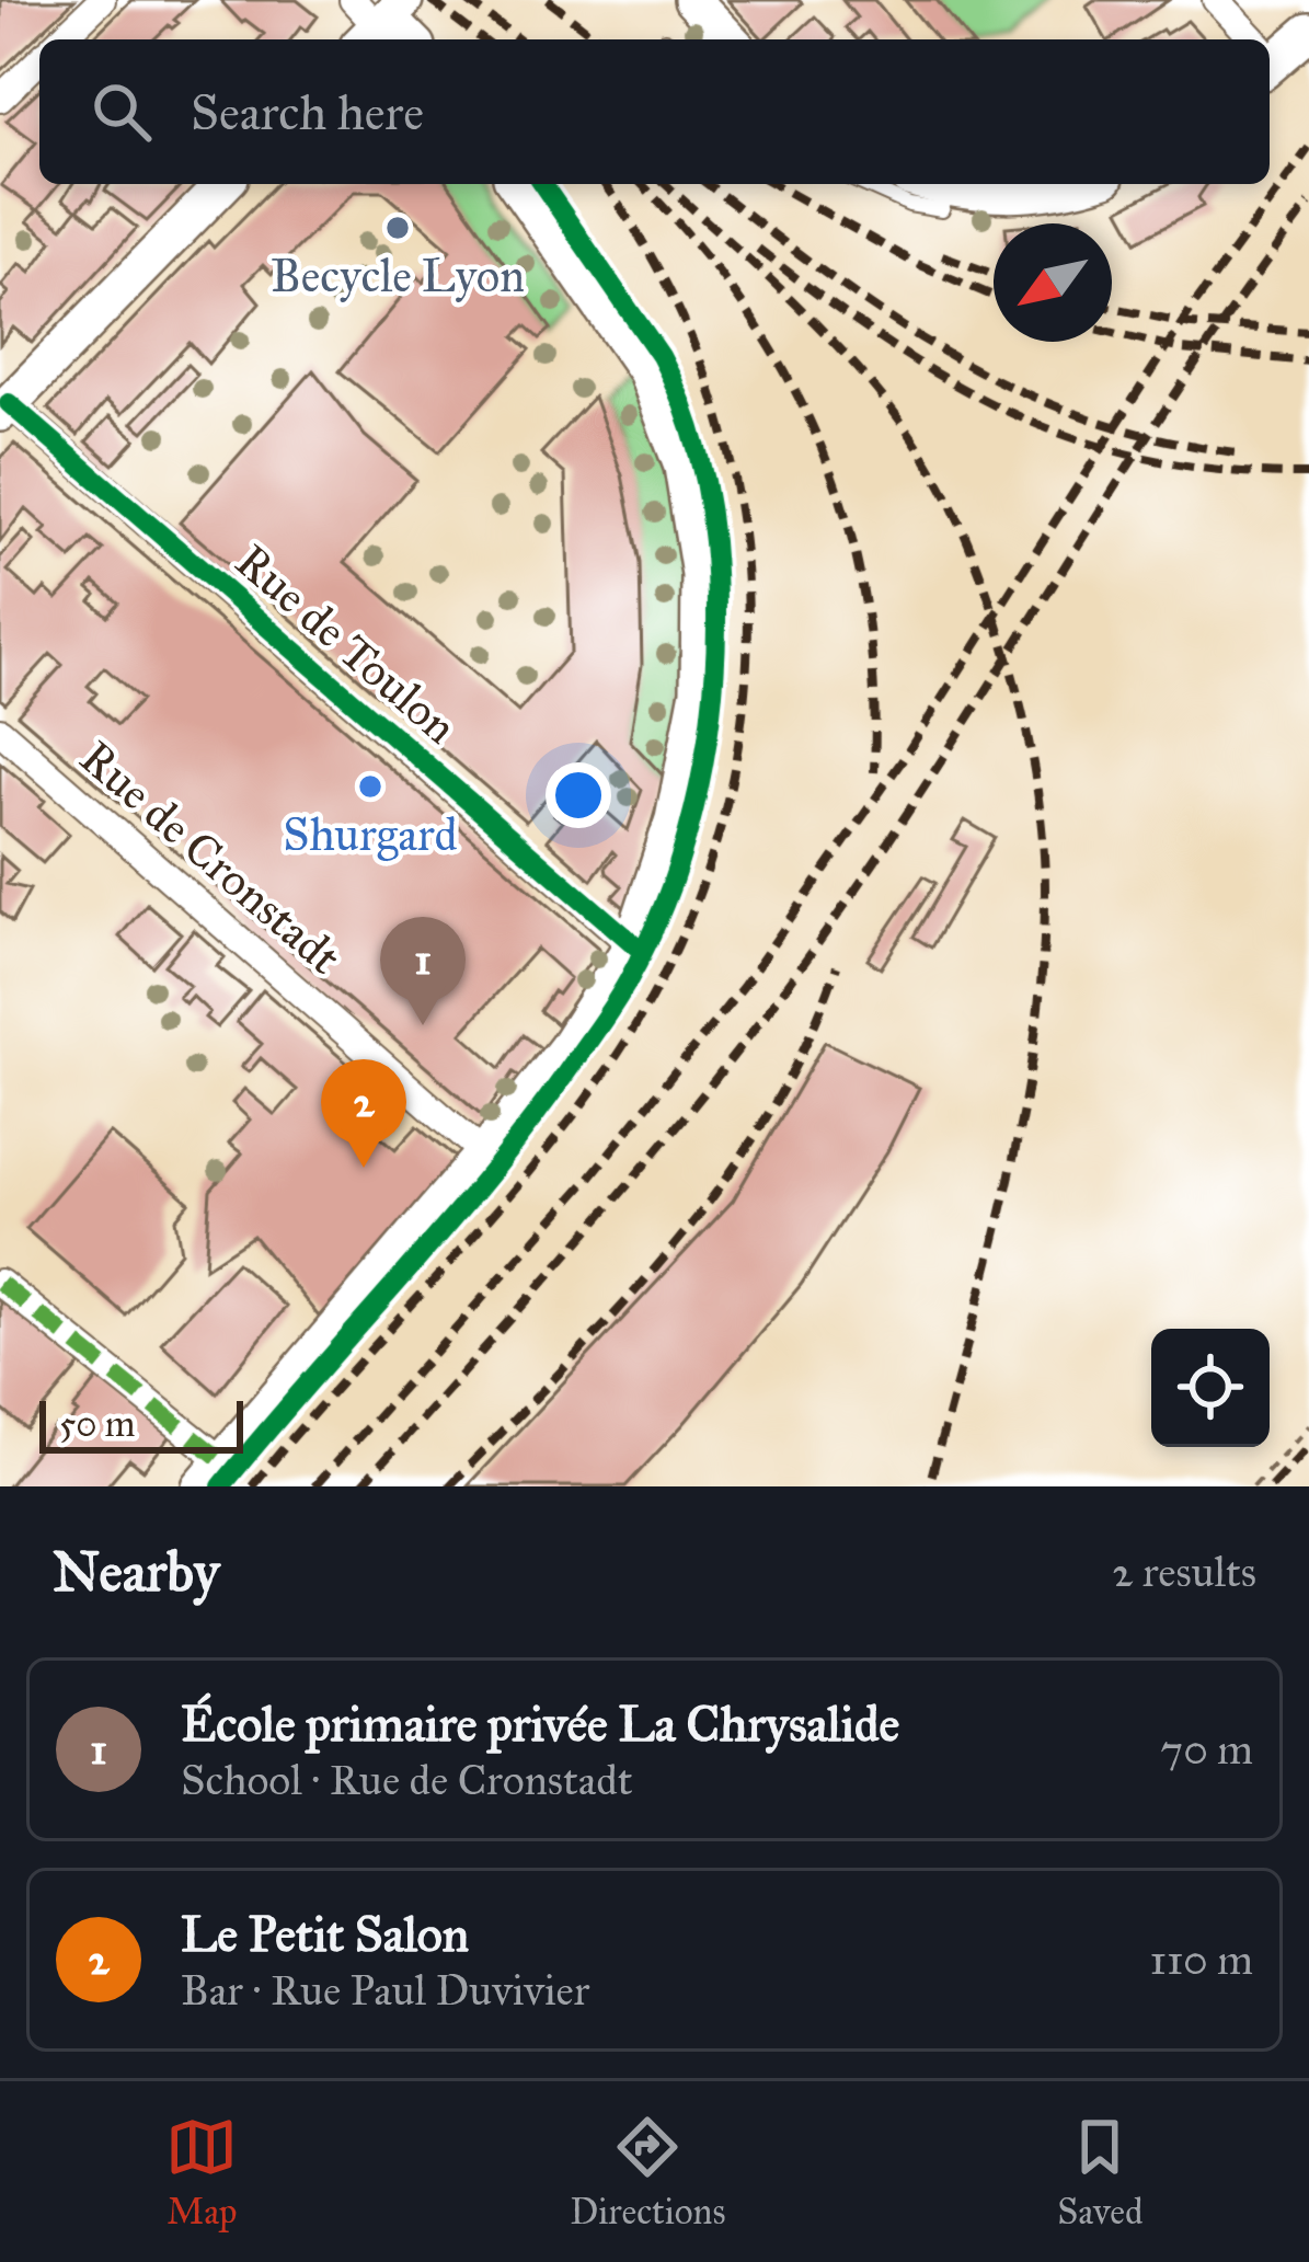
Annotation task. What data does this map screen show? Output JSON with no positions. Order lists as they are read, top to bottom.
{
  "streets": {
    "street": ["Rue de Toulon", "Rue de Cronstadt"]
  },
  "places": ["Becycle Lyon", "Shurgard"],
  "scale_bar": "50 m",
  "north": "bottom left",
  "page": {
    "search": "Search here",
    "pins": ["1", "2"],
    "scale": "50 m",
    "heading": ["Nearby", "2 results"],
    "list": [
      {
        "mark": "1",
        "name": "École primaire privée La Chrysalide",
        "note": "School · Rue de Cronstadt",
        "value": "70 m"
      },
      {
        "mark": "2",
        "name": "Le Petit Salon",
        "note": "Bar · Rue Paul Duvivier",
        "value": "110 m"
      }
    ],
    "nav": ["Map", "Directions", "Saved"]
  }
}
